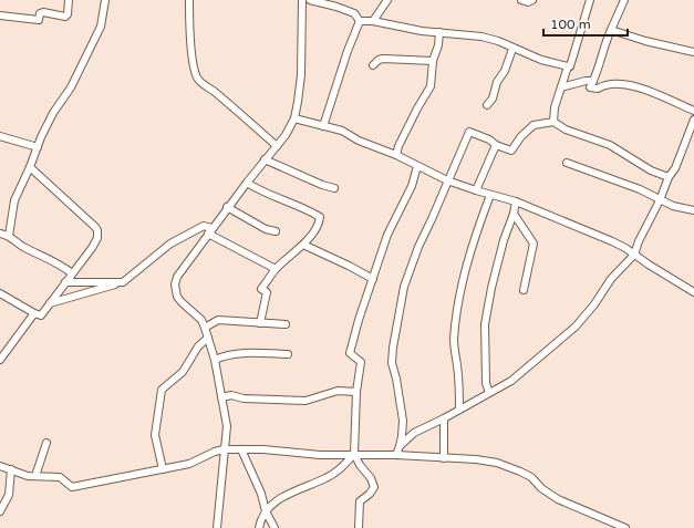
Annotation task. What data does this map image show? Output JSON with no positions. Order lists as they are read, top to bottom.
{
  "scale_bar": "100 m"
}
